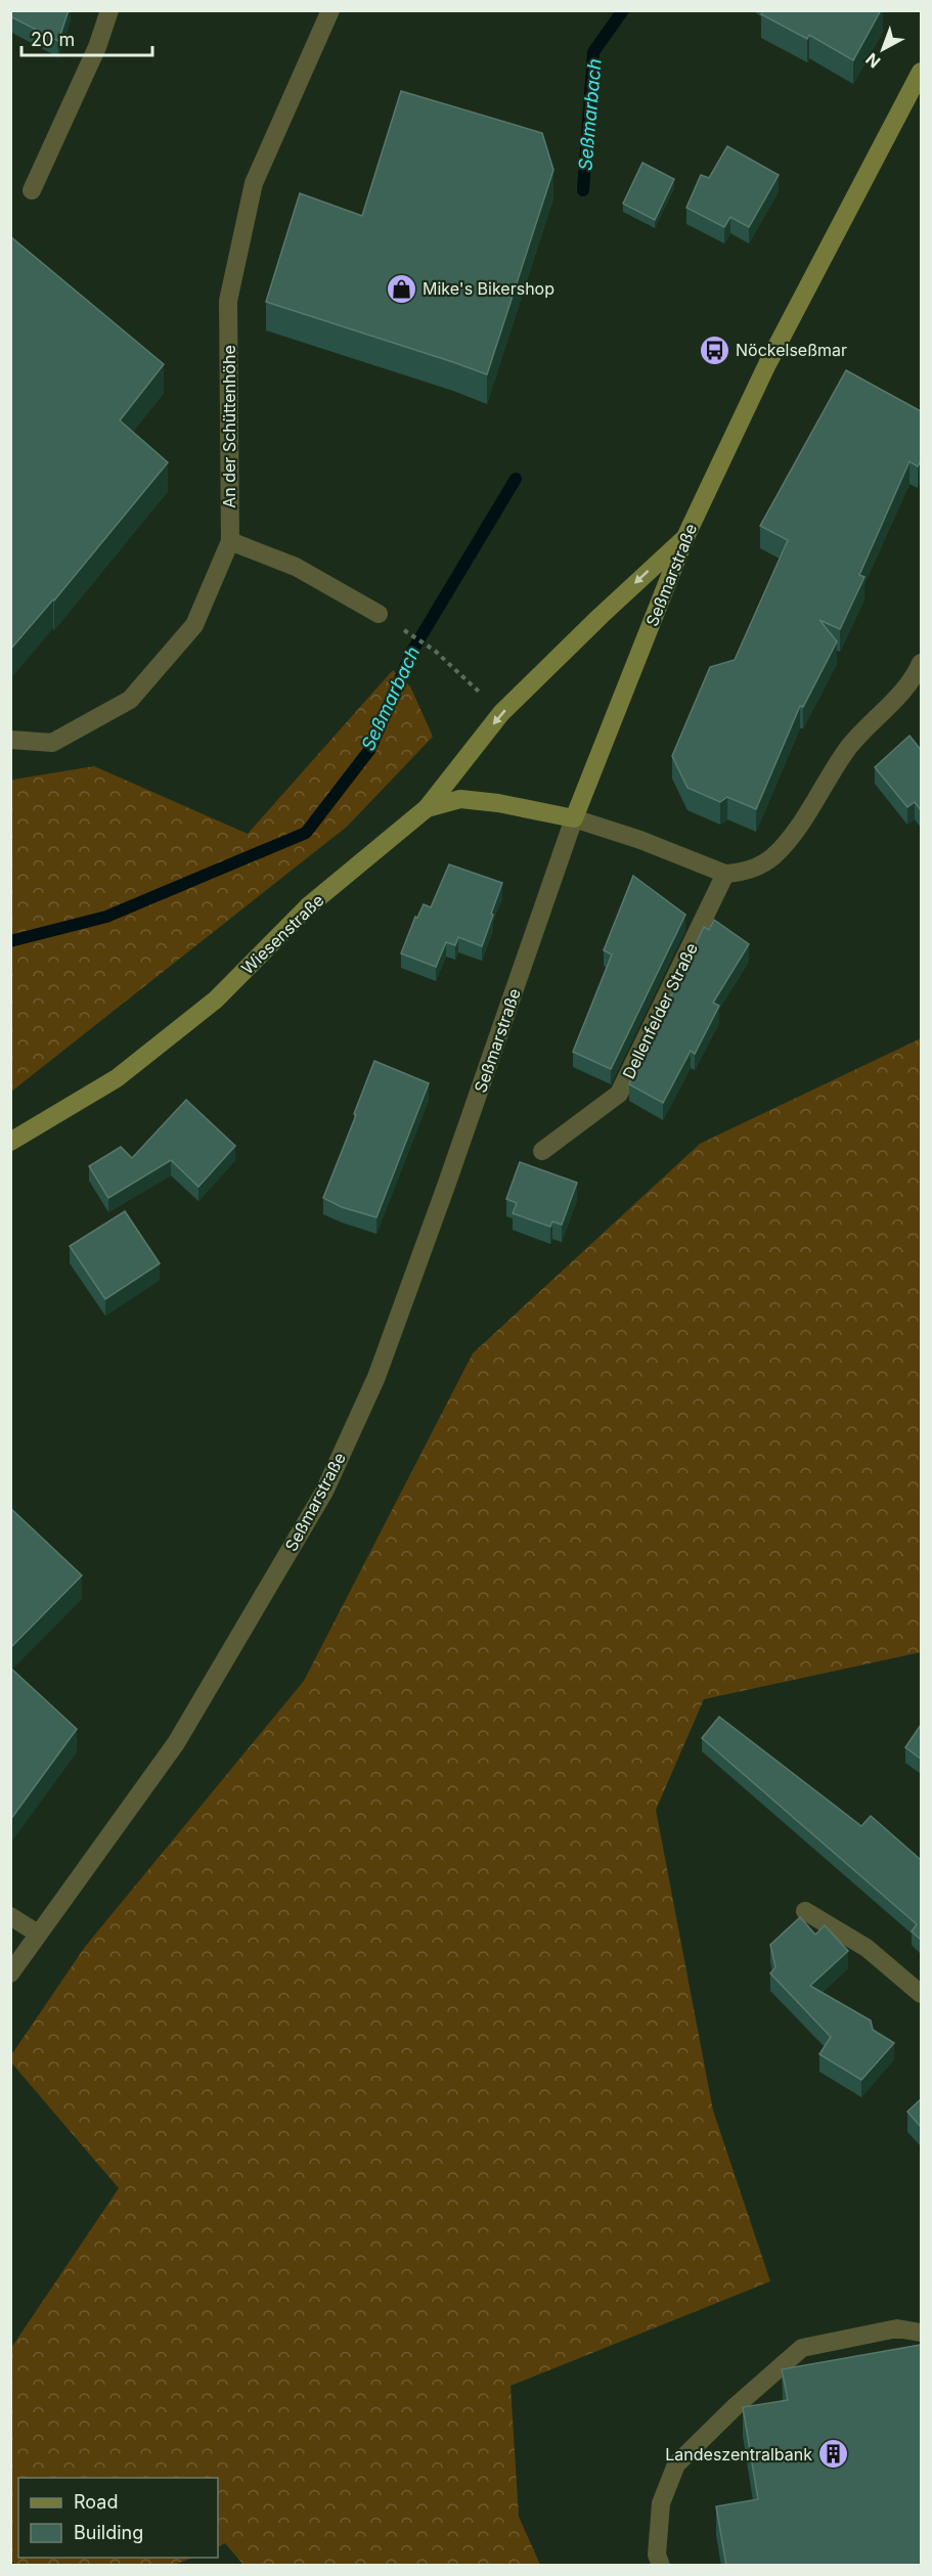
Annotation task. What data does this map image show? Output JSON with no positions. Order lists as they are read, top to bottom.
{
  "streets": {
    "main road": ["Seßmarstraße", "Wiesenstraße"],
    "street": ["An der Schüttenhöhe", "Dellenfelder Straße"]
  },
  "crossings": [
    ["Seßmarstraße", "Wiesenstraße"]
  ],
  "water": ["Seßmarbach"],
  "places": {
    "shop": ["Mike's Bikershop"],
    "bus stop": ["Nöckelseßmar"],
    "building": ["Landeszentralbank"]
  },
  "legend": ["Road", "Building"],
  "scale_bar": "20 m",
  "north": "bottom left"
}
